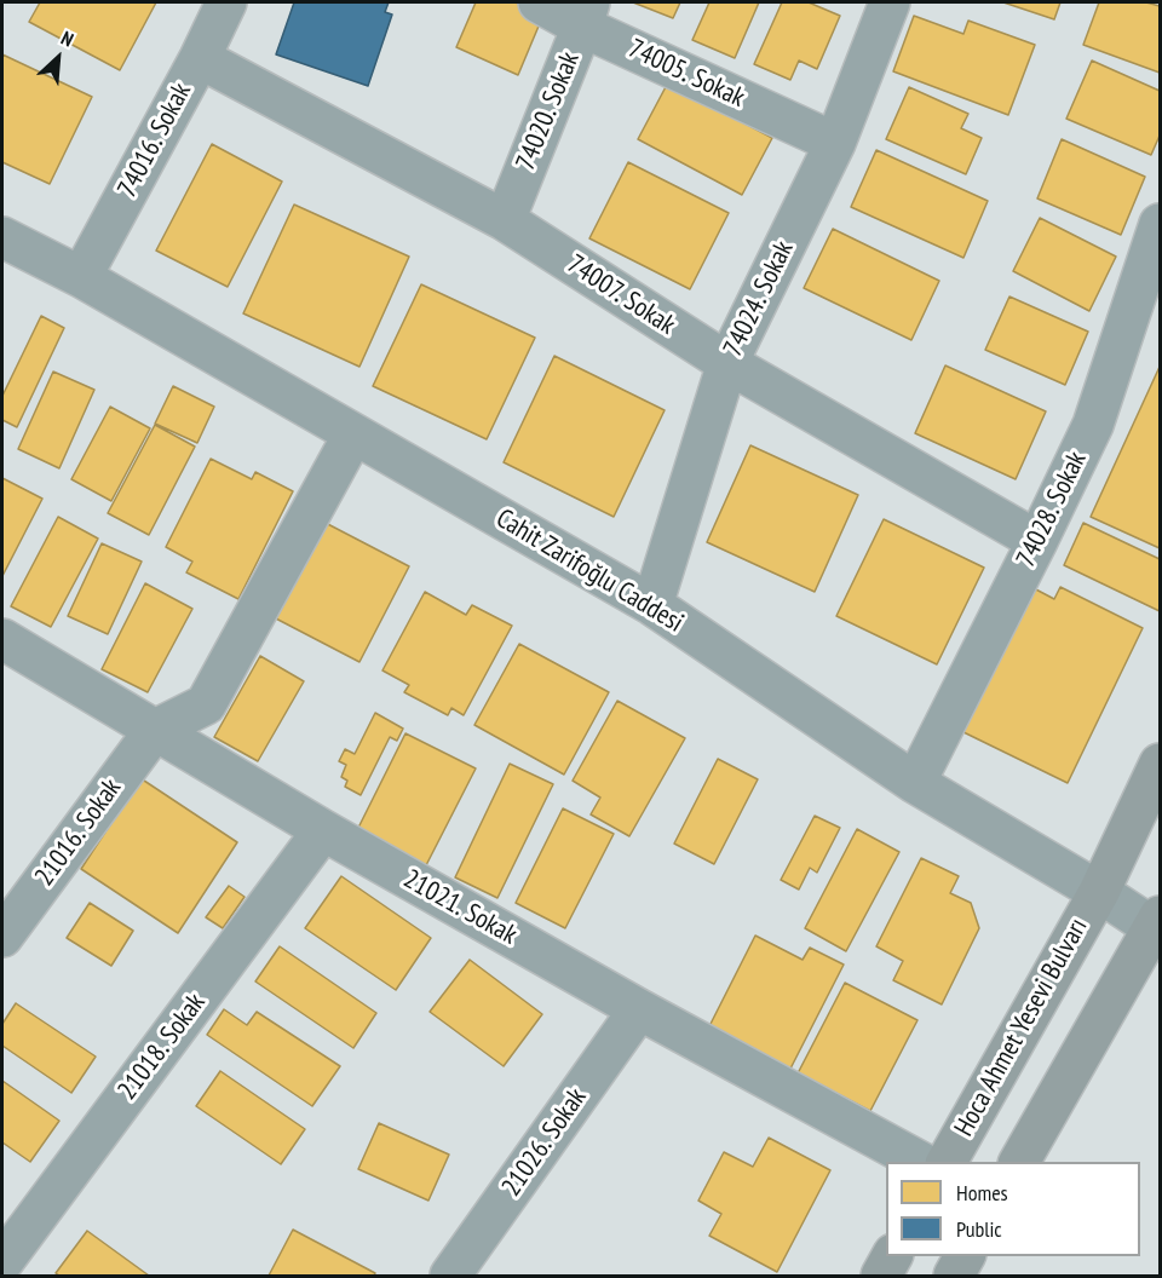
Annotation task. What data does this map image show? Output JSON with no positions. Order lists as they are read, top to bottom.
{
  "streets": {
    "main road": ["Hoca Ahmet Yesevi Bulvarı"],
    "street": [
      "74005. Sokak",
      "74020. Sokak",
      "74016. Sokak",
      "74007. Sokak",
      "74024. Sokak",
      "74028. Sokak",
      "Cahit Zarifoğlu Caddesi",
      "21016. Sokak",
      "21021. Sokak",
      "21018. Sokak",
      "21026. Sokak"
    ]
  },
  "crossings": [
    ["74005. Sokak", "74020. Sokak"],
    ["74005. Sokak", "74024. Sokak"],
    ["74020. Sokak", "74007. Sokak"],
    ["74016. Sokak", "74007. Sokak"],
    ["74016. Sokak", "Cahit Zarifoğlu Caddesi"],
    ["74007. Sokak", "74024. Sokak"],
    ["74007. Sokak", "74028. Sokak"],
    ["74024. Sokak", "Cahit Zarifoğlu Caddesi"],
    ["74028. Sokak", "Cahit Zarifoğlu Caddesi"],
    ["Cahit Zarifoğlu Caddesi", "Hoca Ahmet Yesevi Bulvarı"],
    ["21016. Sokak", "21021. Sokak"],
    ["21021. Sokak", "21018. Sokak"],
    ["21021. Sokak", "21026. Sokak"]
  ],
  "legend": ["Homes", "Public"],
  "north": "top right"
}
